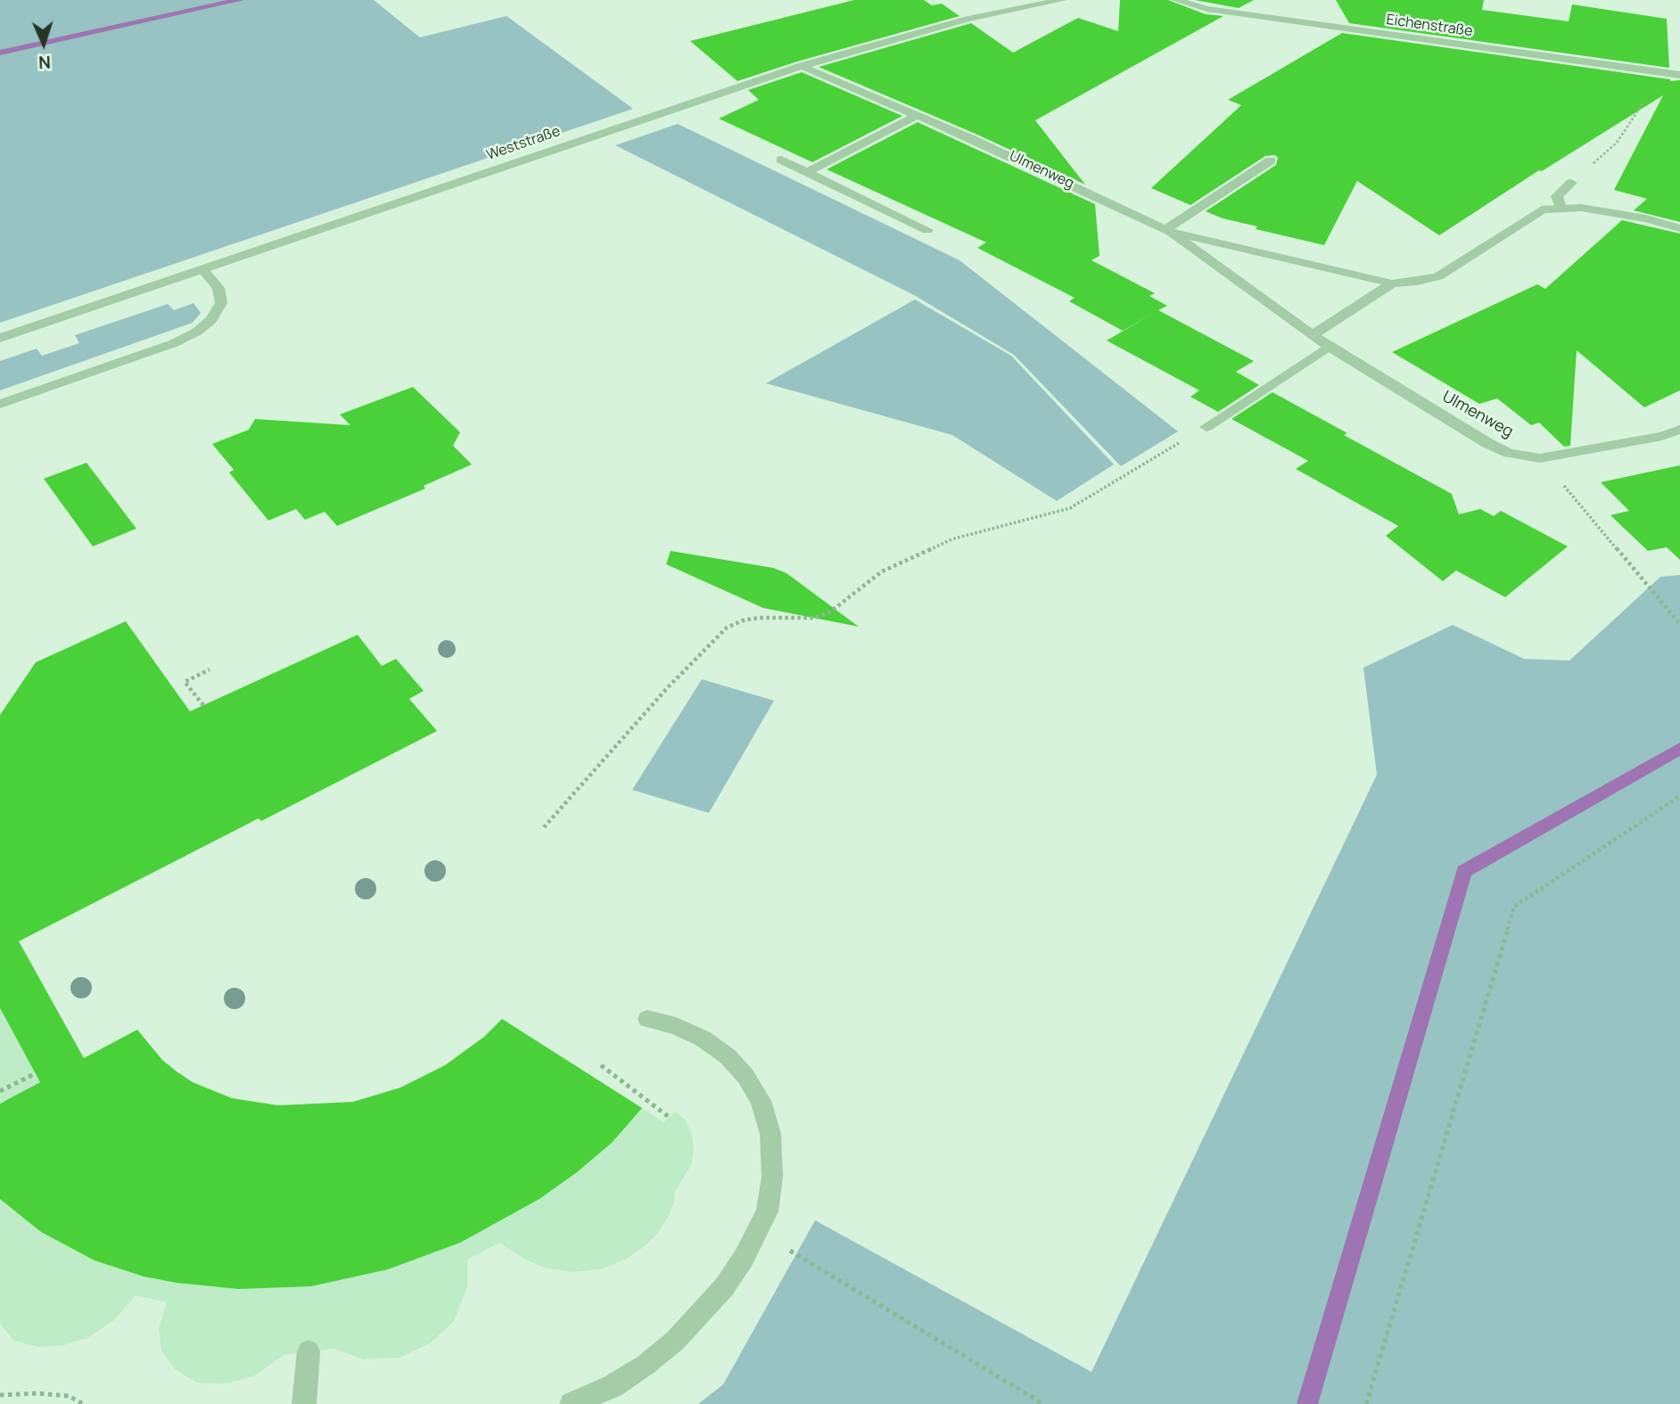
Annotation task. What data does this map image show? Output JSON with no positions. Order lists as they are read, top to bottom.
{
  "streets": {
    "street": ["Eichenstraße", "Weststraße", "Ulmenweg"]
  },
  "crossings": [
    ["Weststraße", "Ulmenweg"]
  ],
  "north": "bottom"
}
